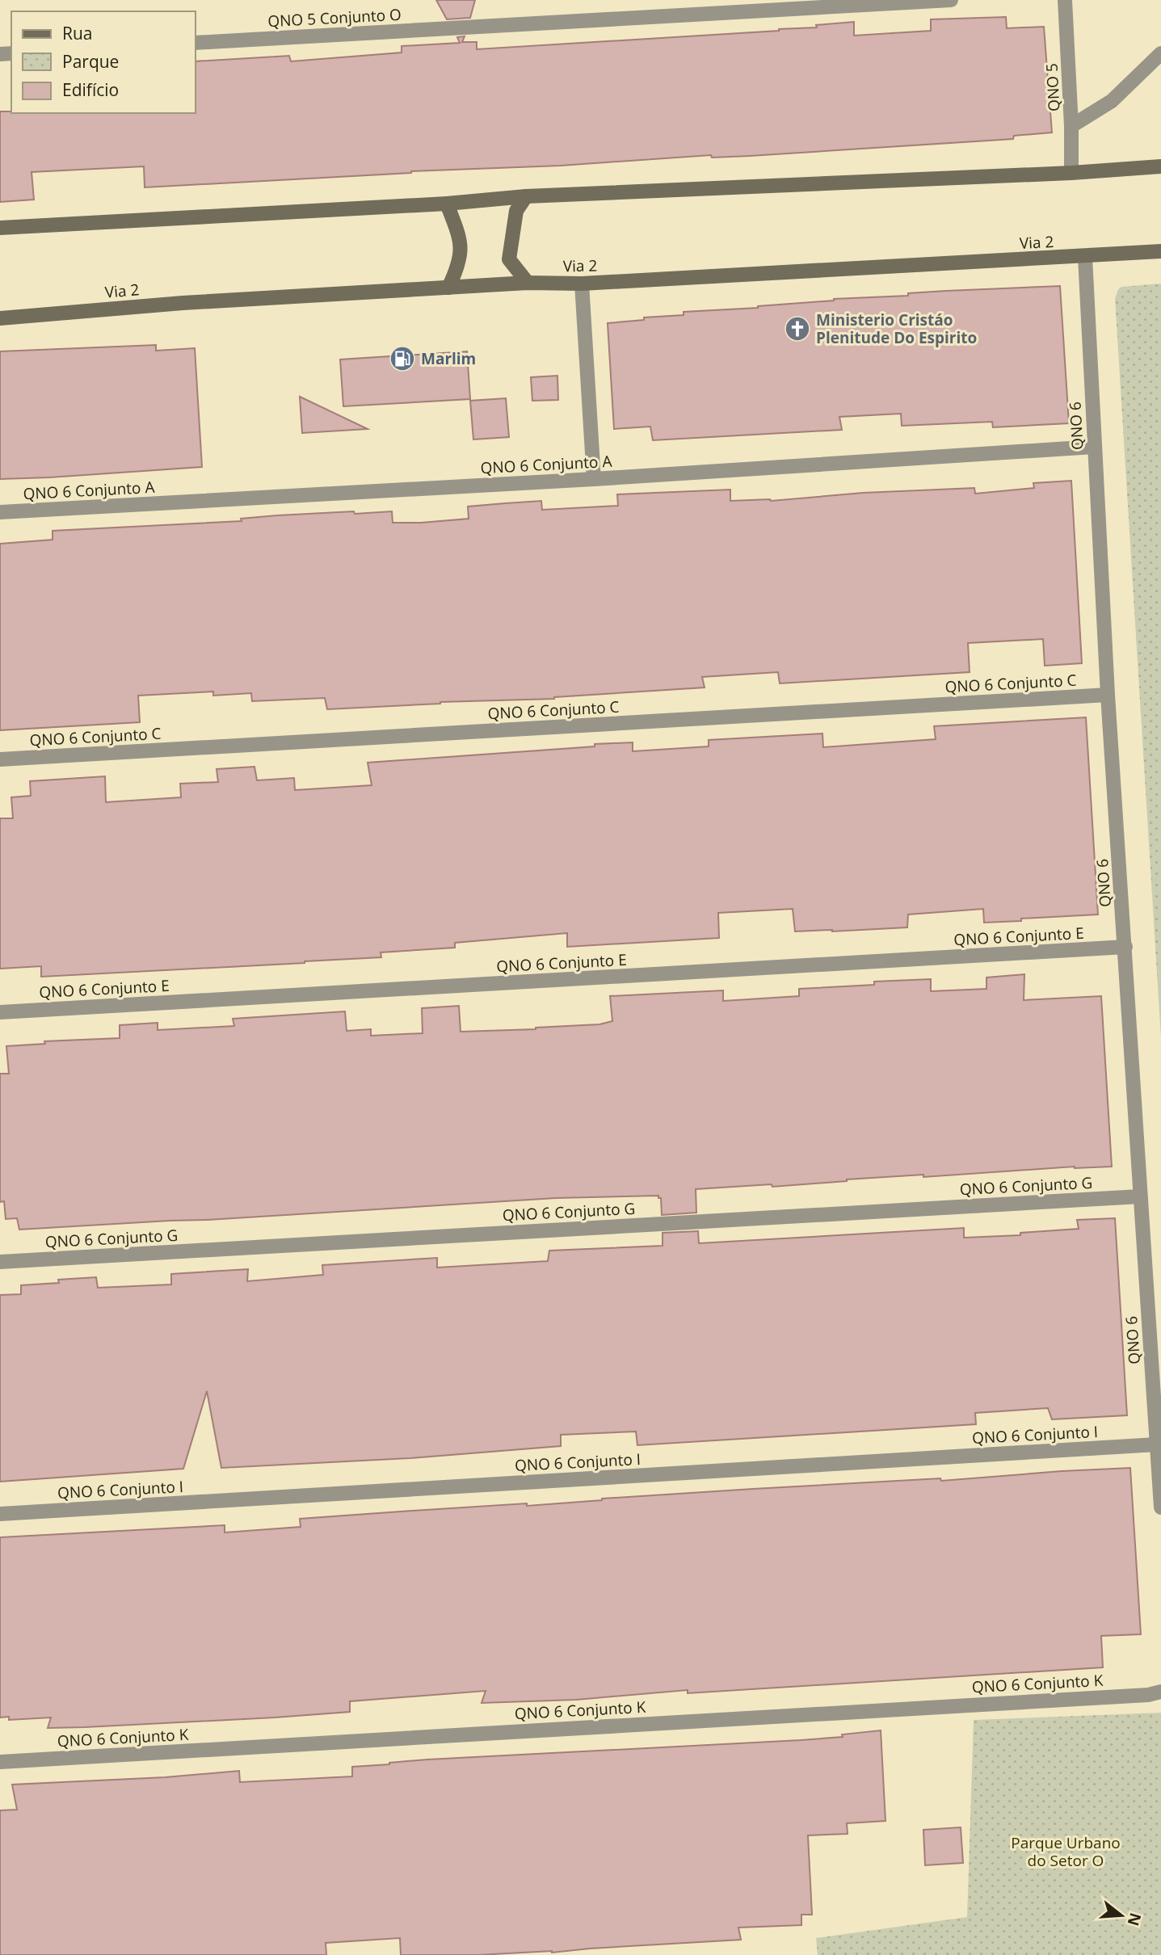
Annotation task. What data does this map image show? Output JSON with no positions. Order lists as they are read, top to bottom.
{
  "streets": {
    "main road": ["Via 2"],
    "street": [
      "QNO 5 Conjunto O",
      "QNO 5",
      "QNO 6",
      "QNO 6 Conjunto A",
      "QNO 6 Conjunto C",
      "QNO 6 Conjunto E",
      "QNO 6 Conjunto G",
      "QNO 6 Conjunto I",
      "QNO 6 Conjunto K"
    ]
  },
  "crossings": [
    ["Via 2", "QNO 6"],
    ["QNO 6", "QNO 6 Conjunto A"],
    ["QNO 6", "QNO 6 Conjunto C"],
    ["QNO 6", "QNO 6 Conjunto E"],
    ["QNO 6", "QNO 6 Conjunto G"],
    ["QNO 6", "QNO 6 Conjunto I"]
  ],
  "parks": ["Parque Urbano do Setor O"],
  "places": {
    "church": ["Ministerio Cristáo Plenitude Do Espirito"],
    "fuel station": ["Marlim"]
  },
  "legend": ["Rua", "Parque", "Edifício"],
  "north": "right"
}
